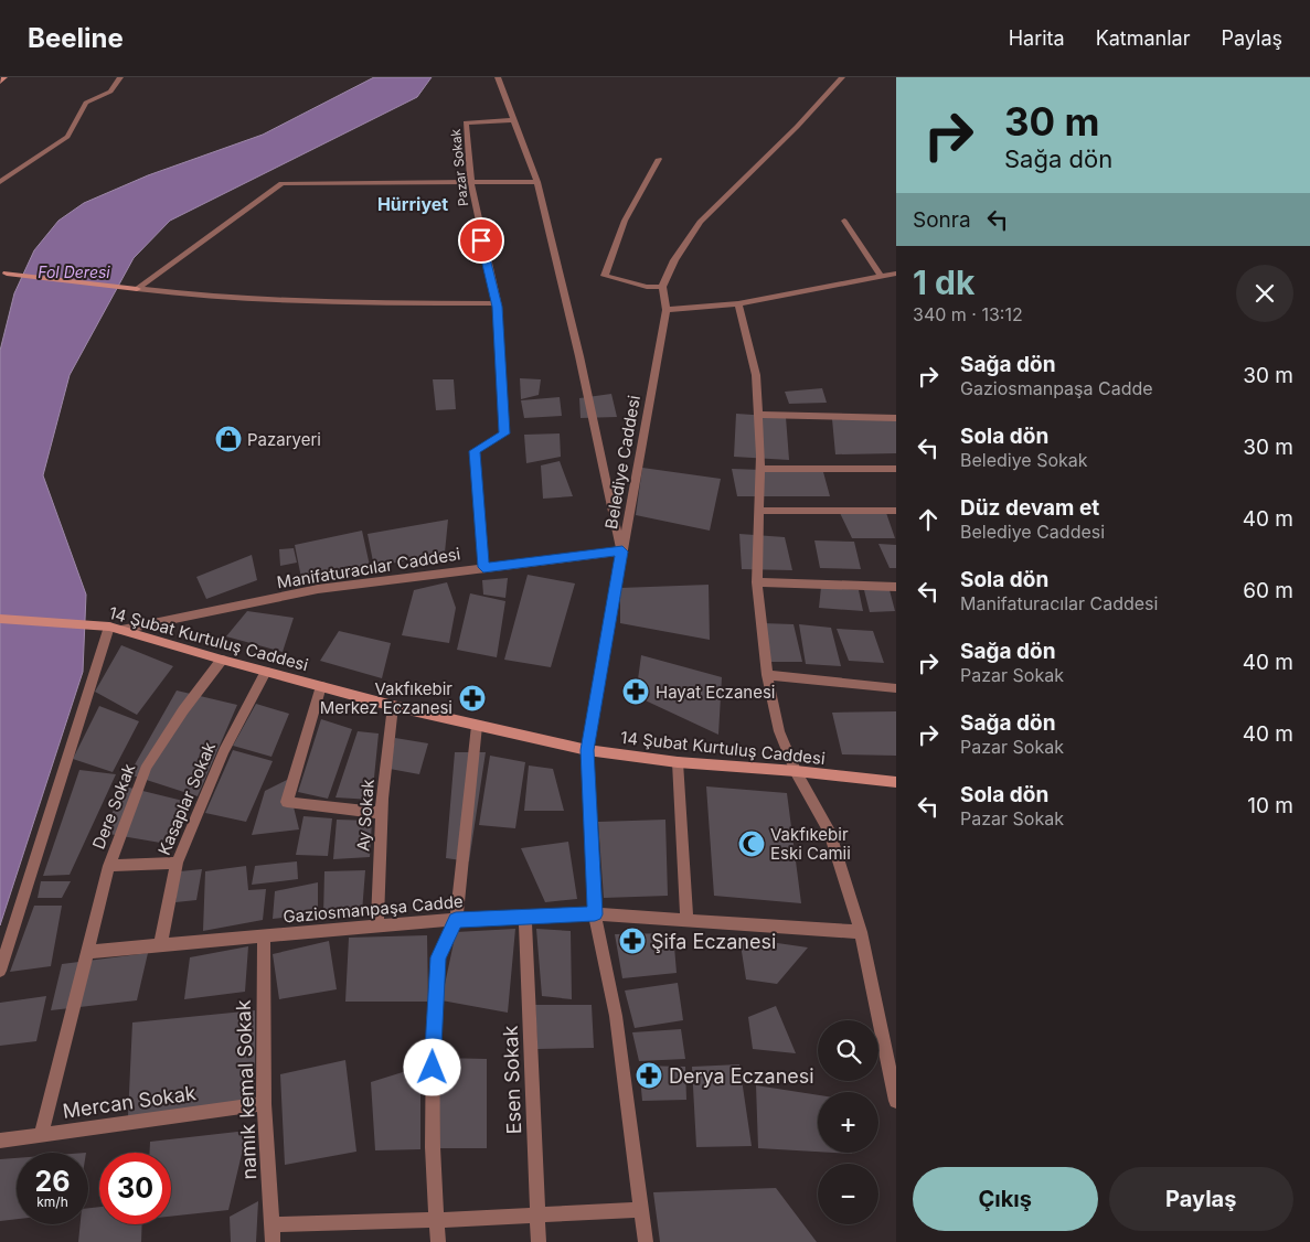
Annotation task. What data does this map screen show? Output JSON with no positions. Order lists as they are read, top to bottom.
{
  "streets": {
    "street": [
      "Pazar Sokak",
      "Belediye Caddesi",
      "Manifaturacılar Caddesi",
      "14 Şubat Kurtuluş Caddesi",
      "Kasaplar Sokak",
      "Dere Sokak",
      "Ay Sokak",
      "Gaziosmanpaşa Cadde",
      "Esen Sokak",
      "namık kemal Sokak",
      "Mercan Sokak"
    ]
  },
  "crossings": [
    ["Pazar Sokak", "Manifaturacılar Caddesi"],
    ["Belediye Caddesi", "Manifaturacılar Caddesi"],
    ["Belediye Caddesi", "14 Şubat Kurtuluş Caddesi"],
    ["Belediye Caddesi", "Gaziosmanpaşa Cadde"],
    ["Manifaturacılar Caddesi", "14 Şubat Kurtuluş Caddesi"],
    ["14 Şubat Kurtuluş Caddesi", "Kasaplar Sokak"],
    ["14 Şubat Kurtuluş Caddesi", "Dere Sokak"],
    ["14 Şubat Kurtuluş Caddesi", "Ay Sokak"],
    ["Kasaplar Sokak", "Gaziosmanpaşa Cadde"],
    ["Dere Sokak", "Gaziosmanpaşa Cadde"],
    ["Dere Sokak", "Mercan Sokak"],
    ["Ay Sokak", "Gaziosmanpaşa Cadde"],
    ["Gaziosmanpaşa Cadde", "Esen Sokak"],
    ["Gaziosmanpaşa Cadde", "namık kemal Sokak"],
    ["namık kemal Sokak", "Mercan Sokak"]
  ],
  "districts": ["Hürriyet"],
  "water": ["Fol Deresi"],
  "places": {
    "shop": ["Pazaryeri"],
    "pharmacy": [
      "Hayat Eczanesi",
      "Vakfıkebir Merkez Eczanesi",
      "Şifa Eczanesi",
      "Derya Eczanesi"
    ],
    "mosque": ["Vakfıkebir Eski Camii"]
  },
  "page": {
    "header": "Beeline",
    "nav": ["Harita", "Katmanlar", "Paylaş"],
    "turn": ["30 m", "Sağa dön"],
    "then": "Sonra",
    "heading": ["1 dk", "340 m · 13:12"],
    "list": [
      {
        "name": "Sağa dön",
        "note": "Gaziosmanpaşa Cadde",
        "value": "30 m"
      },
      {
        "name": "Sola dön",
        "note": "Belediye Sokak",
        "value": "30 m"
      },
      {
        "name": "Düz devam et",
        "note": "Belediye Caddesi",
        "value": "40 m"
      },
      {
        "name": "Sola dön",
        "note": "Manifaturacılar Caddesi",
        "value": "60 m"
      },
      {
        "name": "Sağa dön",
        "note": "Pazar Sokak",
        "value": "40 m"
      },
      {
        "name": "Sağa dön",
        "note": "Pazar Sokak",
        "value": "40 m"
      },
      {
        "name": "Sola dön",
        "note": "Pazar Sokak",
        "value": "10 m"
      }
    ],
    "map_buttons": ["+", "−"],
    "speed": "26 km/h",
    "limit": "30",
    "buttons": ["Çıkış", "Paylaş"]
  }
}
